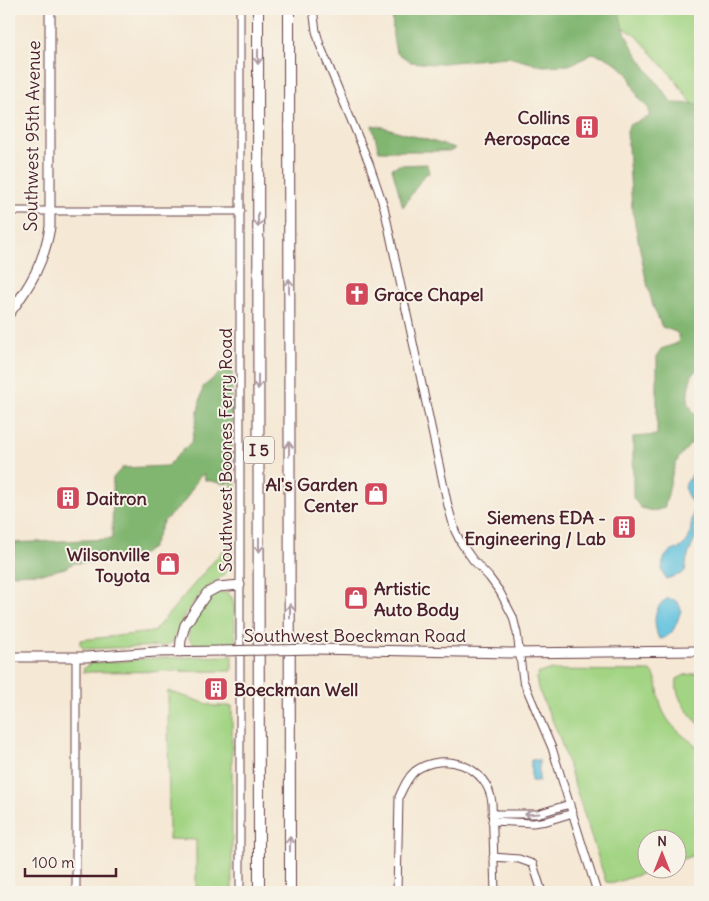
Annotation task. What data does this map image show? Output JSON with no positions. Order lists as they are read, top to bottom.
{
  "streets": {
    "highway": ["I 5"],
    "main road": ["Southwest 95th Avenue", "Southwest Boeckman Road"],
    "street": ["Southwest Boones Ferry Road"]
  },
  "places": {
    "building": [
      "Collins Aerospace",
      "Daitron",
      "Siemens EDA - Engineering / Lab",
      "Boeckman Well"
    ],
    "church": ["Grace Chapel"],
    "shop": ["Al's Garden Center", "Wilsonville Toyota", "Artistic Auto Body"]
  },
  "scale_bar": "100 m",
  "north": "top"
}
